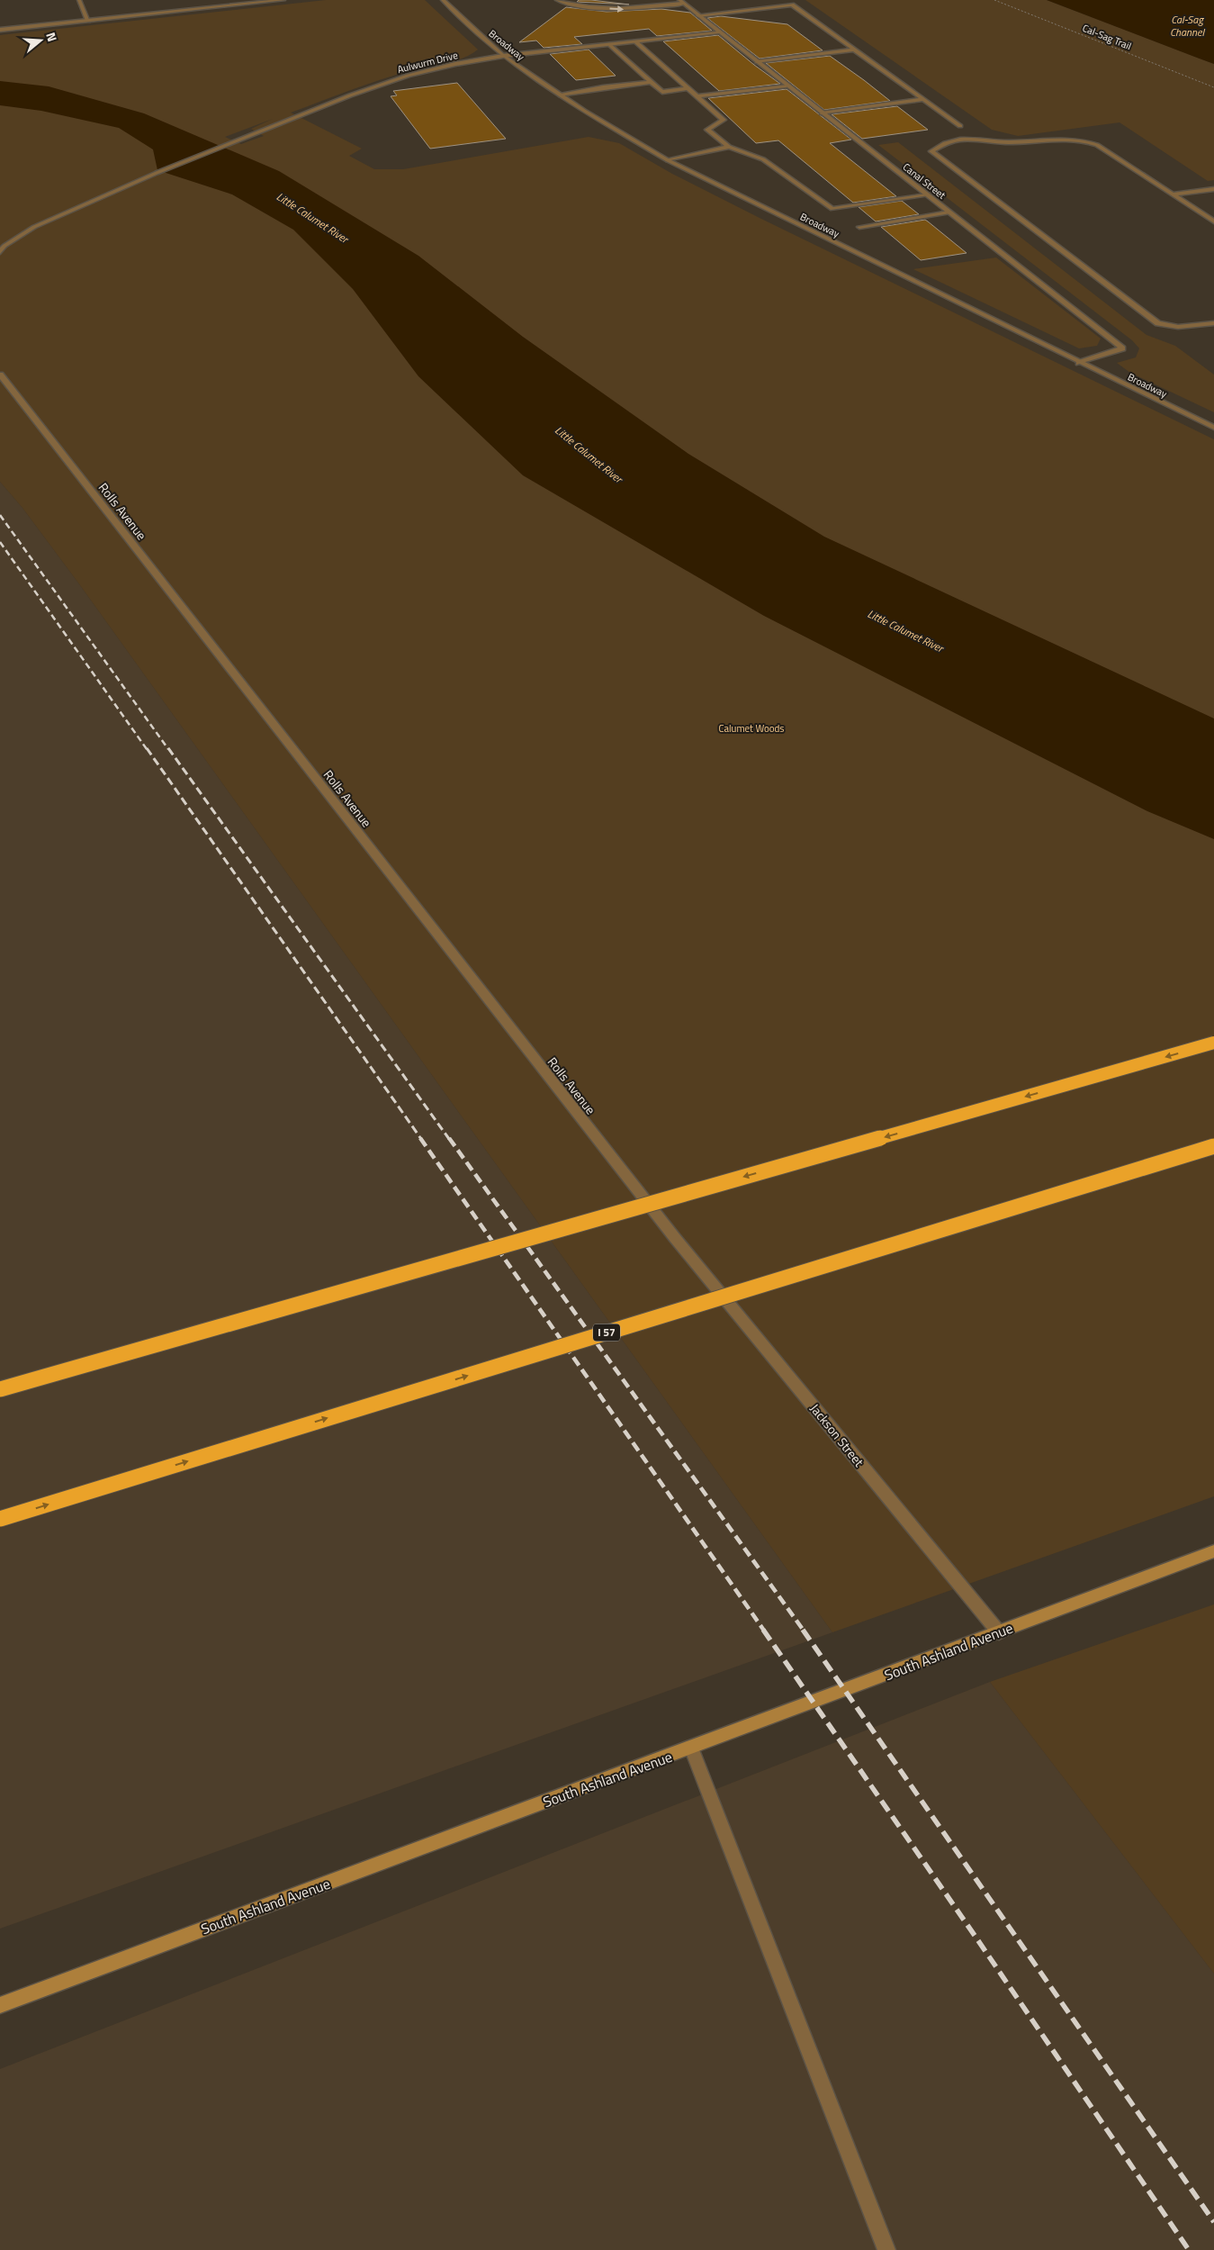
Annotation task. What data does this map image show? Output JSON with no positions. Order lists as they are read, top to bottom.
{
  "streets": {
    "highway": ["I 57"],
    "main road": ["South Ashland Avenue"],
    "street": [
      "Broadway",
      "Aulwurm Drive",
      "Canal Street",
      "Rolls Avenue",
      "Jackson Street"
    ],
    "path": ["Cal-Sag Trail"]
  },
  "crossings": [
    ["Broadway", "Aulwurm Drive"],
    ["Broadway", "Canal Street"],
    ["Aulwurm Drive", "Canal Street"],
    ["Rolls Avenue", "Jackson Street"],
    ["Jackson Street", "South Ashland Avenue"]
  ],
  "water": ["Cal-Sag Channel", "Little Calumet River"],
  "parks": ["Calumet Woods"],
  "north": "right"
}
